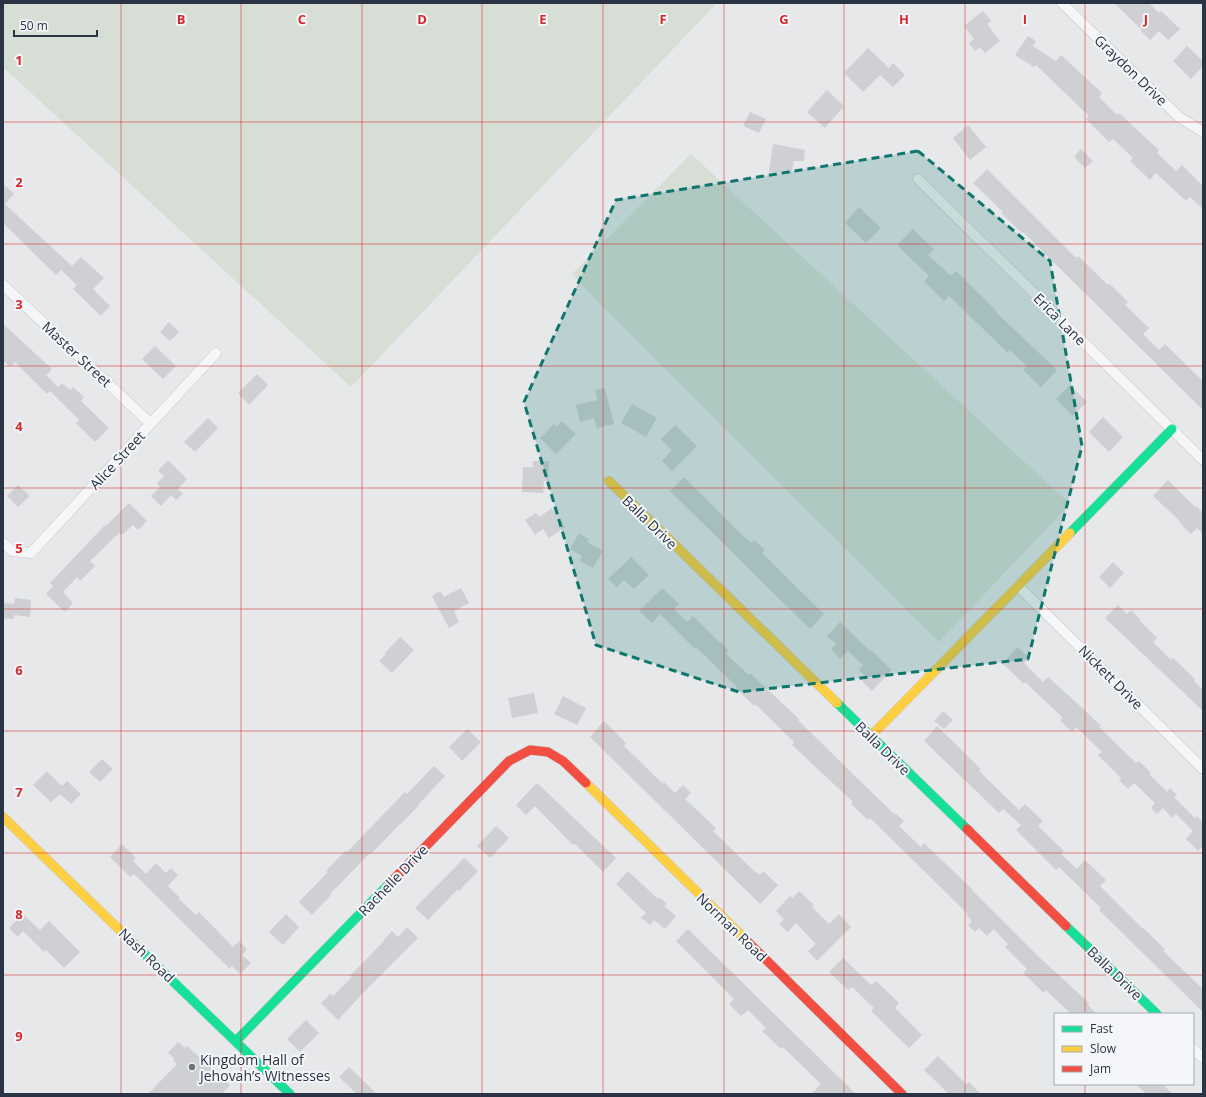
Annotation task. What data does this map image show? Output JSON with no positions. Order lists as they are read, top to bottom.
{
  "streets": {
    "street": [
      "Graydon Drive",
      "Erica Lane",
      "Master Street",
      "Alice Street",
      "Balla Drive",
      "Nickett Drive",
      "Rachelle Drive",
      "Norman Road",
      "Nash Road"
    ]
  },
  "crossings": [
    ["Master Street", "Alice Street"],
    ["Rachelle Drive", "Norman Road"],
    ["Rachelle Drive", "Nash Road"]
  ],
  "places": ["Kingdom Hall of Jehovah’s Witnesses"],
  "legend": ["Fast", "Slow", "Jam"],
  "scale_bar": "50 m",
  "grid": {
    "columns": [
      "B",
      "C",
      "D",
      "E",
      "F",
      "G",
      "H",
      "I",
      "J"
    ],
    "rows": [
      "1",
      "2",
      "3",
      "4",
      "5",
      "6",
      "7",
      "8",
      "9"
    ]
  }
}
